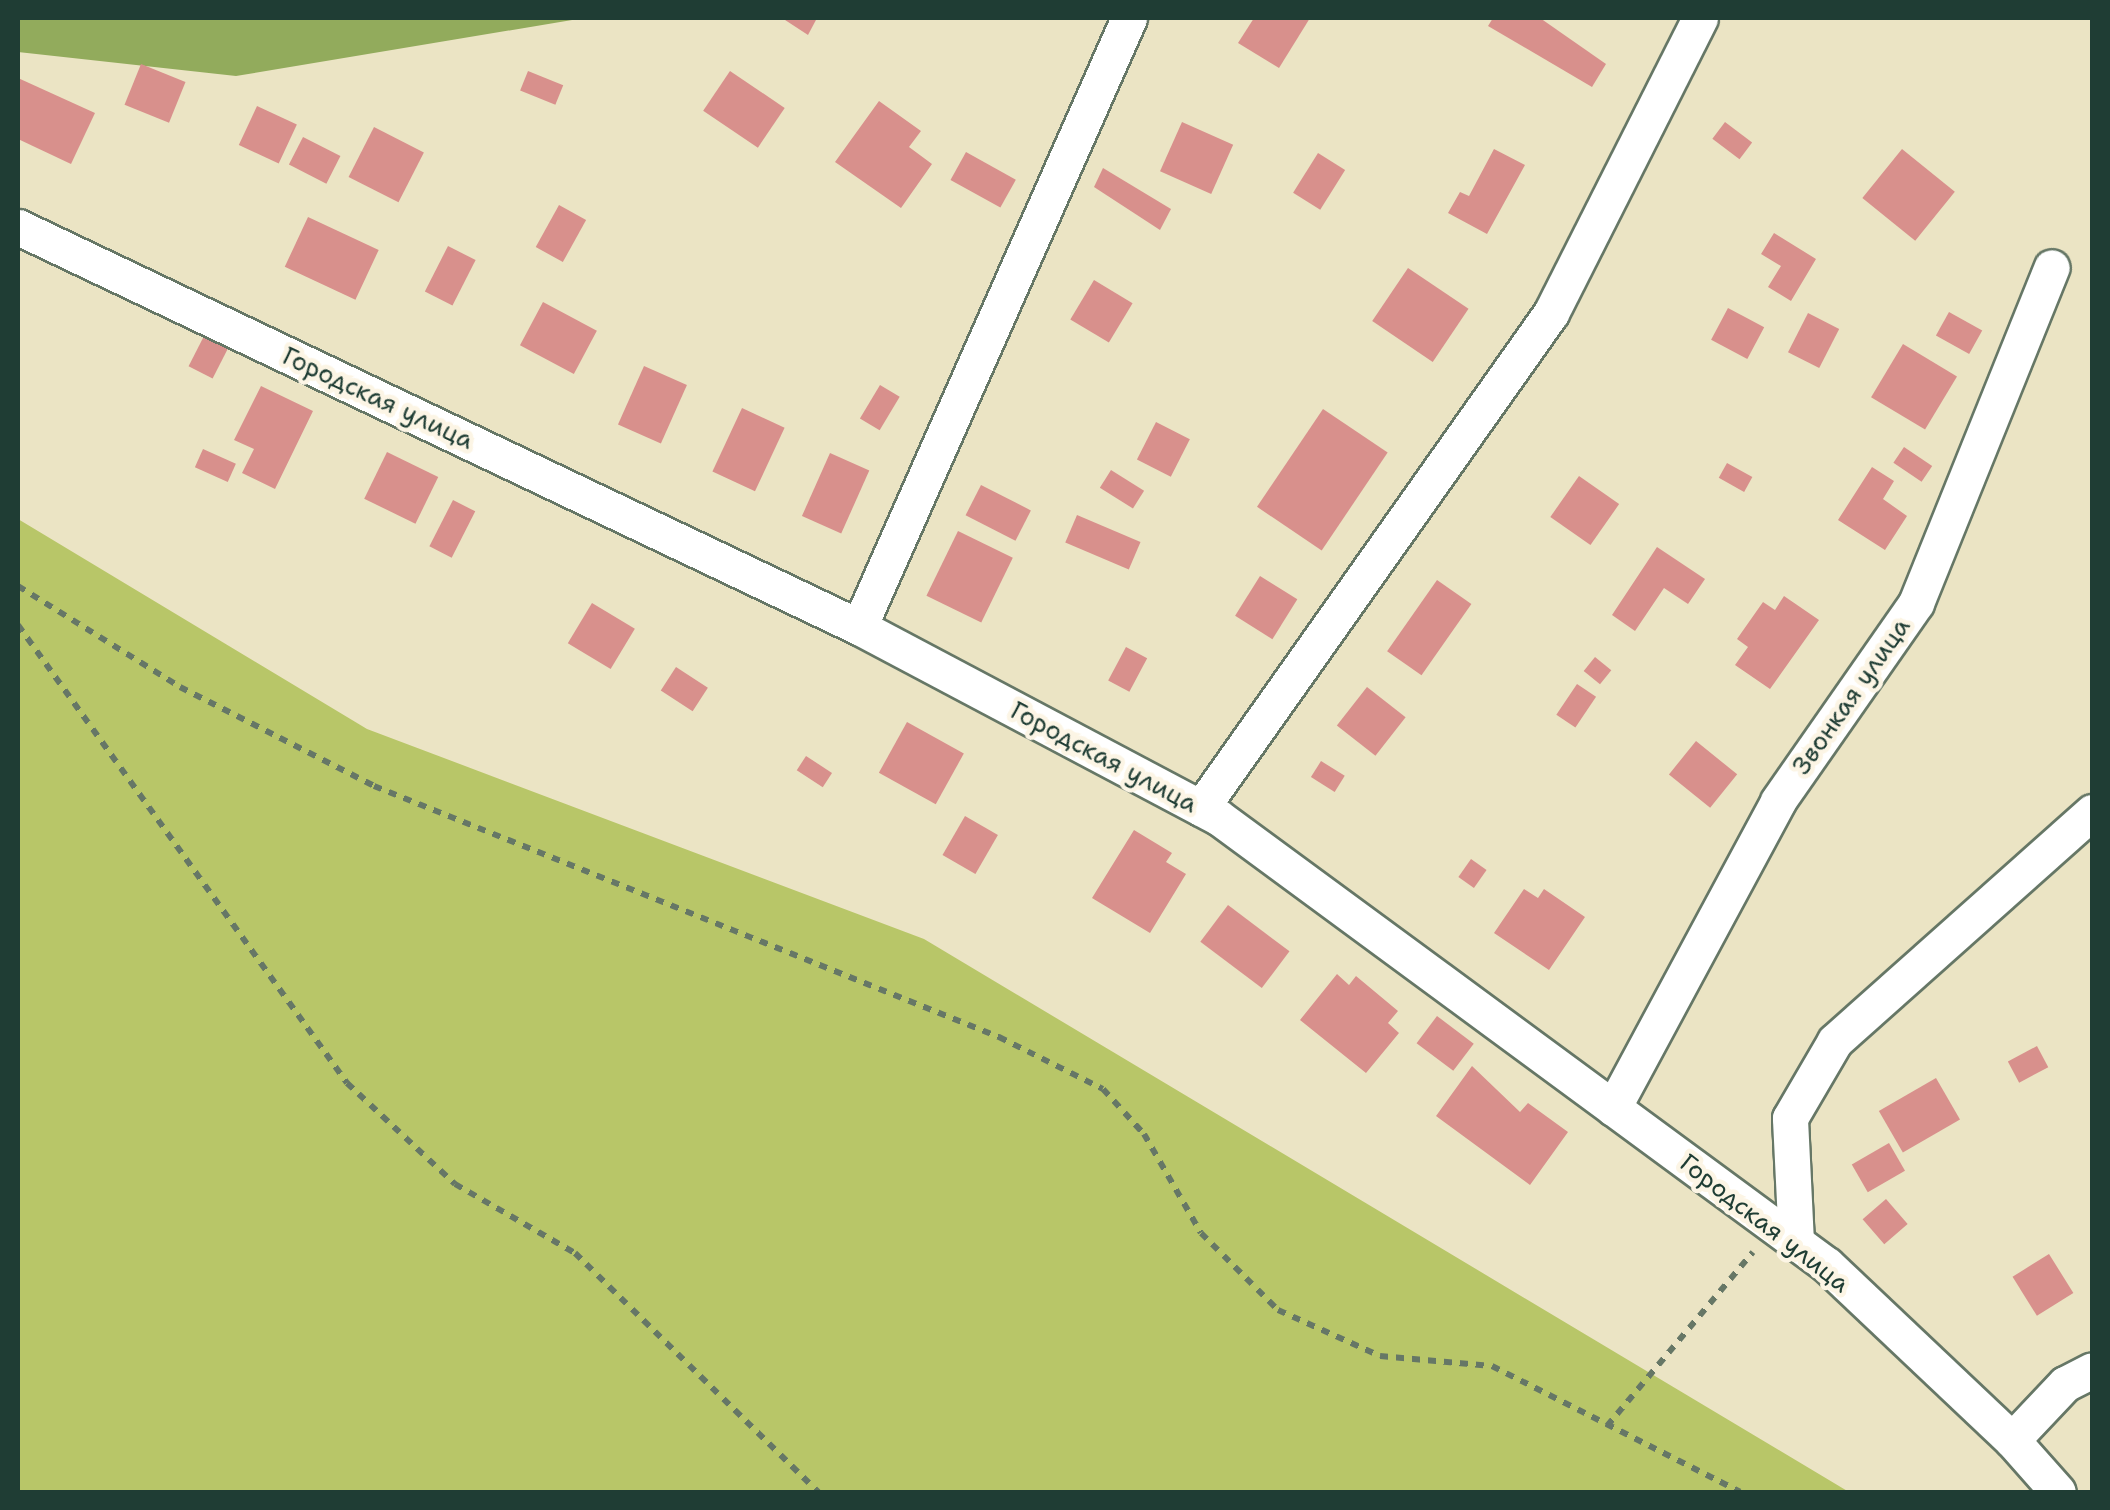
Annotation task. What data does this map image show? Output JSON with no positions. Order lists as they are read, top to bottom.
{
  "streets": {
    "street": ["Городская улица", "Звонкая улица"]
  },
  "crossings": [
    ["Городская улица", "Звонкая улица"]
  ]
}
